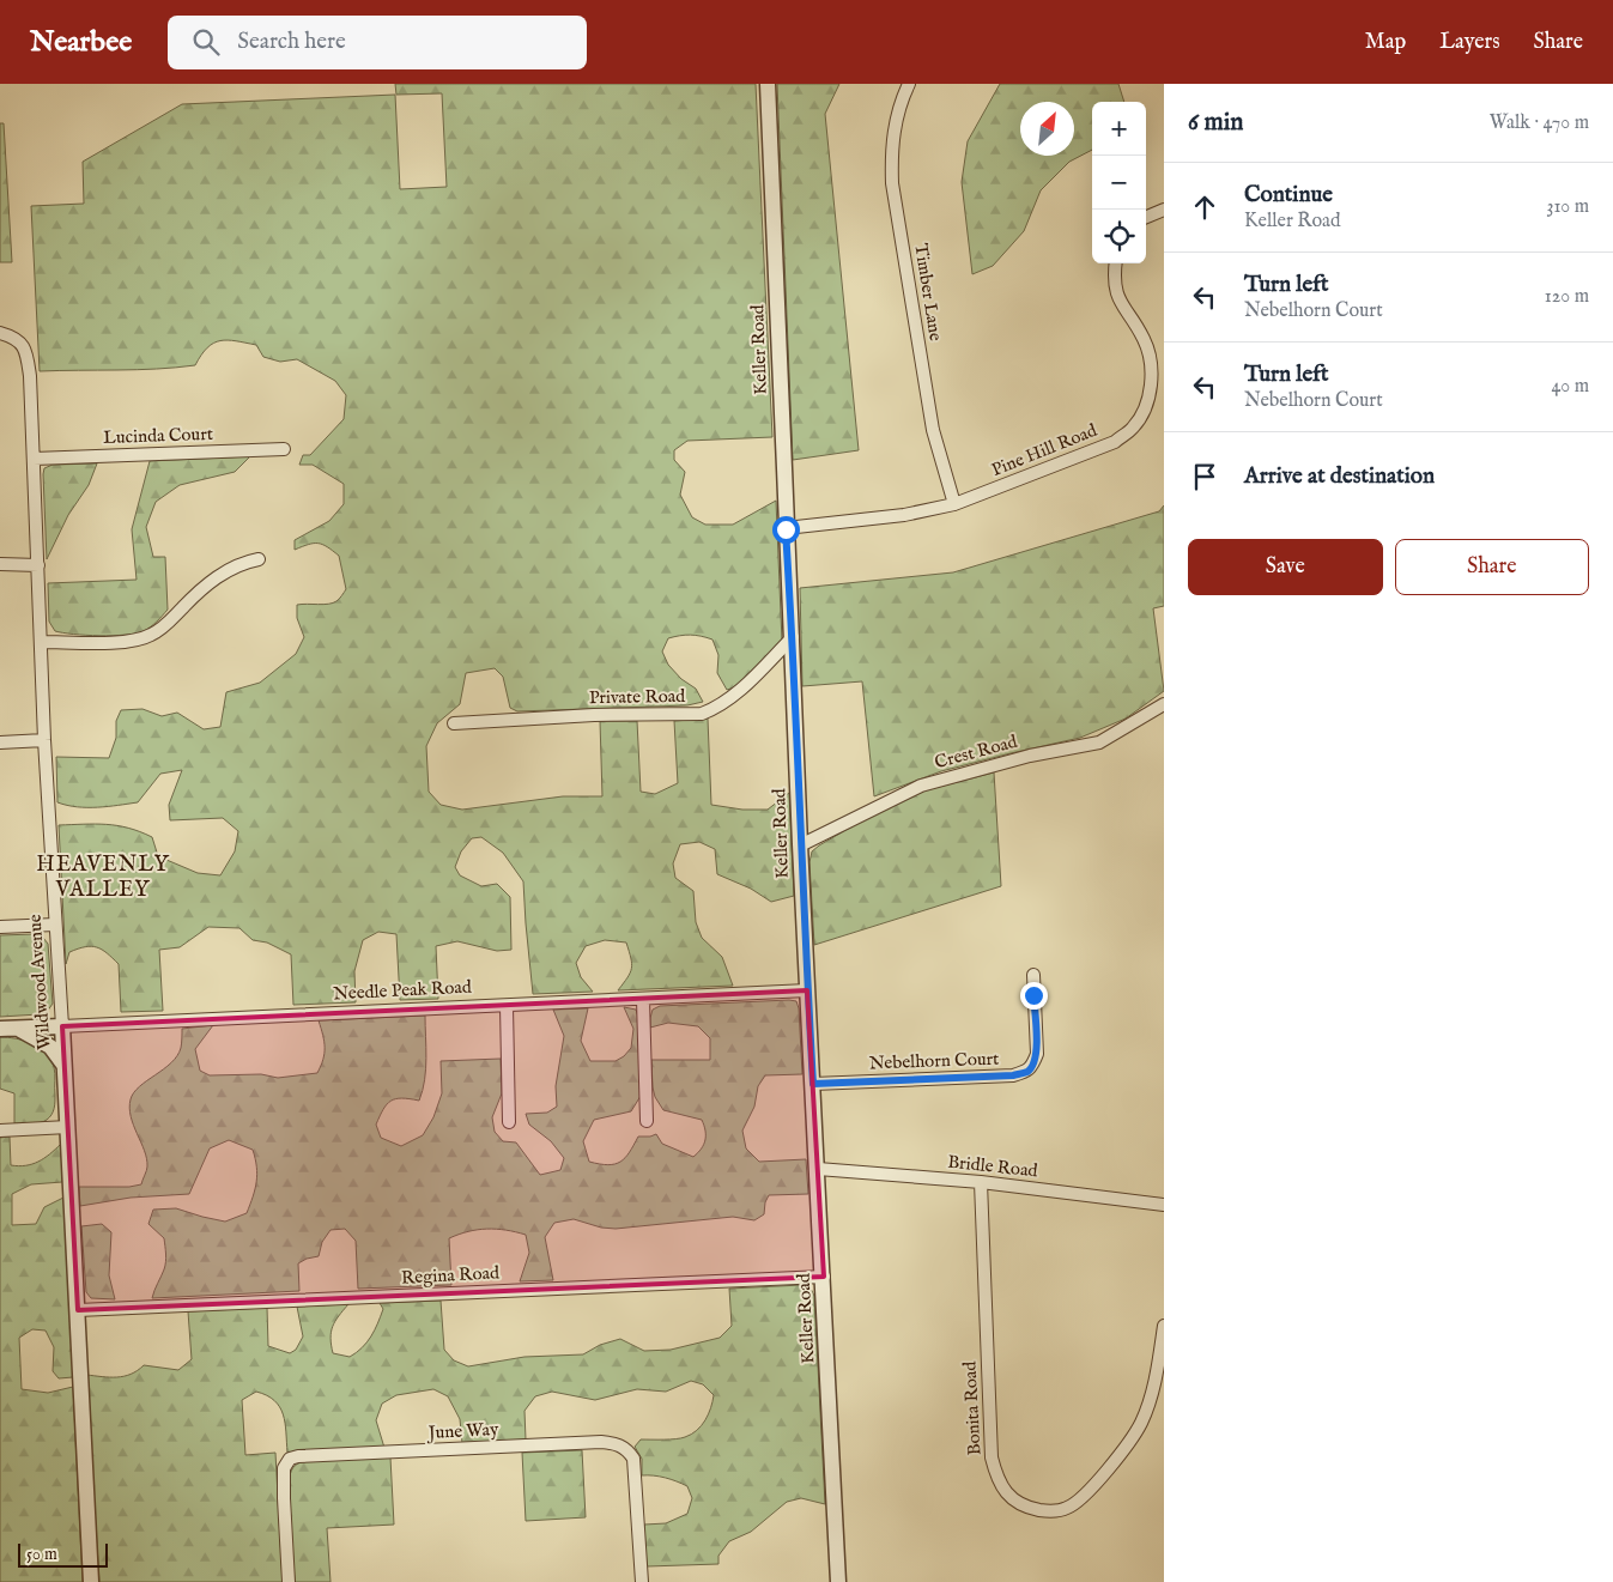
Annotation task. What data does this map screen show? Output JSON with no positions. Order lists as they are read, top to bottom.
{
  "streets": {
    "street": [
      "Timber Lane",
      "Keller Road",
      "Lucinda Court",
      "Pine Hill Road",
      "Private Road",
      "Crest Road",
      "Wildwood Avenue",
      "Needle Peak Road",
      "Nebelhorn Court",
      "Bridle Road",
      "Regina Road",
      "Bonita Road",
      "June Way"
    ]
  },
  "crossings": [
    ["Timber Lane", "Pine Hill Road"],
    ["Keller Road", "Pine Hill Road"],
    ["Keller Road", "Private Road"],
    ["Keller Road", "Crest Road"],
    ["Keller Road", "Needle Peak Road"],
    ["Keller Road", "Nebelhorn Court"],
    ["Keller Road", "Bridle Road"],
    ["Keller Road", "Regina Road"],
    ["Lucinda Court", "Wildwood Avenue"],
    ["Wildwood Avenue", "Needle Peak Road"],
    ["Wildwood Avenue", "Regina Road"],
    ["Bridle Road", "Bonita Road"]
  ],
  "districts": ["HEAVENLY VALLEY"],
  "scale_bar": "50 m",
  "north": "top right",
  "page": {
    "header": "Nearbee",
    "search": "Search here",
    "nav": ["Map", "Layers", "Share"],
    "heading": ["6 min", "Walk · 470 m"],
    "map_buttons": ["+", "−"],
    "list": [
      ["Continue", "Keller Road", "310 m"],
      ["Turn left", "Nebelhorn Court", "120 m"],
      ["Turn left", "Nebelhorn Court", "40 m"],
      "Arrive at destination"
    ],
    "buttons": ["Save", "Share"],
    "scale": "50 m"
  }
}
